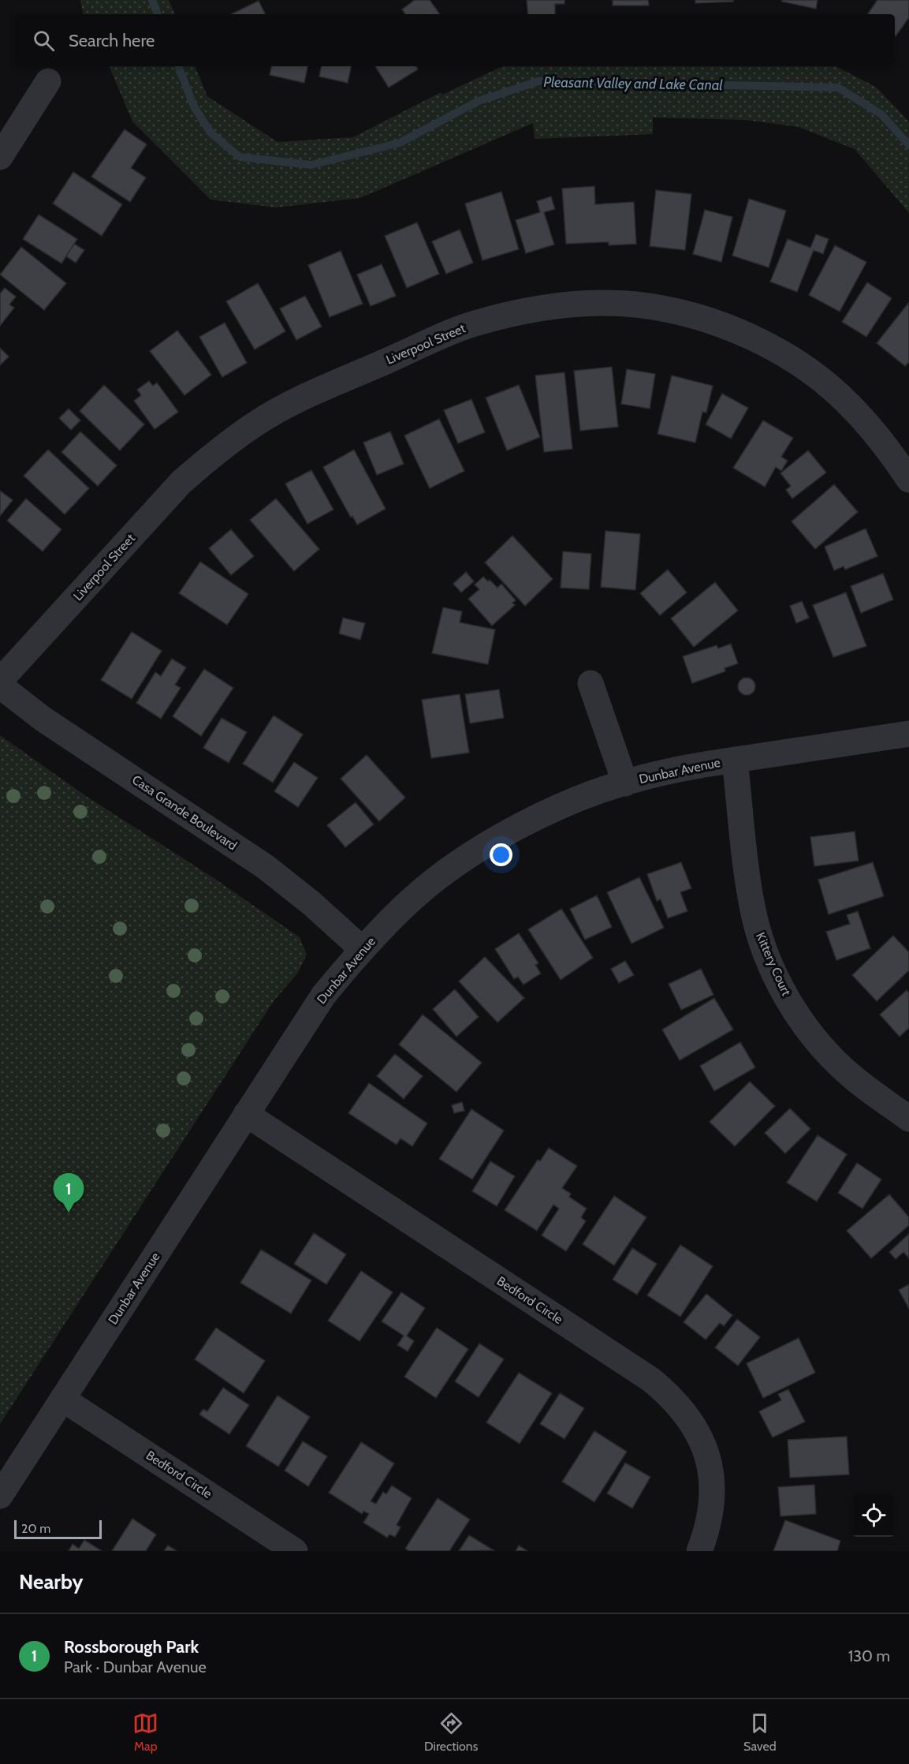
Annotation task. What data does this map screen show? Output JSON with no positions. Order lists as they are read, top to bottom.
{
  "streets": {
    "street": [
      "Liverpool Street",
      "Dunbar Avenue",
      "Casa Grande Boulevard",
      "Kittery Court",
      "Bedford Circle"
    ]
  },
  "crossings": [
    ["Dunbar Avenue", "Casa Grande Boulevard"],
    ["Dunbar Avenue", "Kittery Court"],
    ["Dunbar Avenue", "Bedford Circle"]
  ],
  "water": ["Pleasant Valley and Lake Canal"],
  "scale_bar": "20 m",
  "page": {
    "search": "Search here",
    "pins": "1",
    "scale": "20 m",
    "heading": "Nearby",
    "list": [
      {
        "mark": "1",
        "name": "Rossborough Park",
        "note": "Park · Dunbar Avenue",
        "value": "130 m"
      }
    ],
    "nav": ["Map", "Directions", "Saved"]
  }
}
